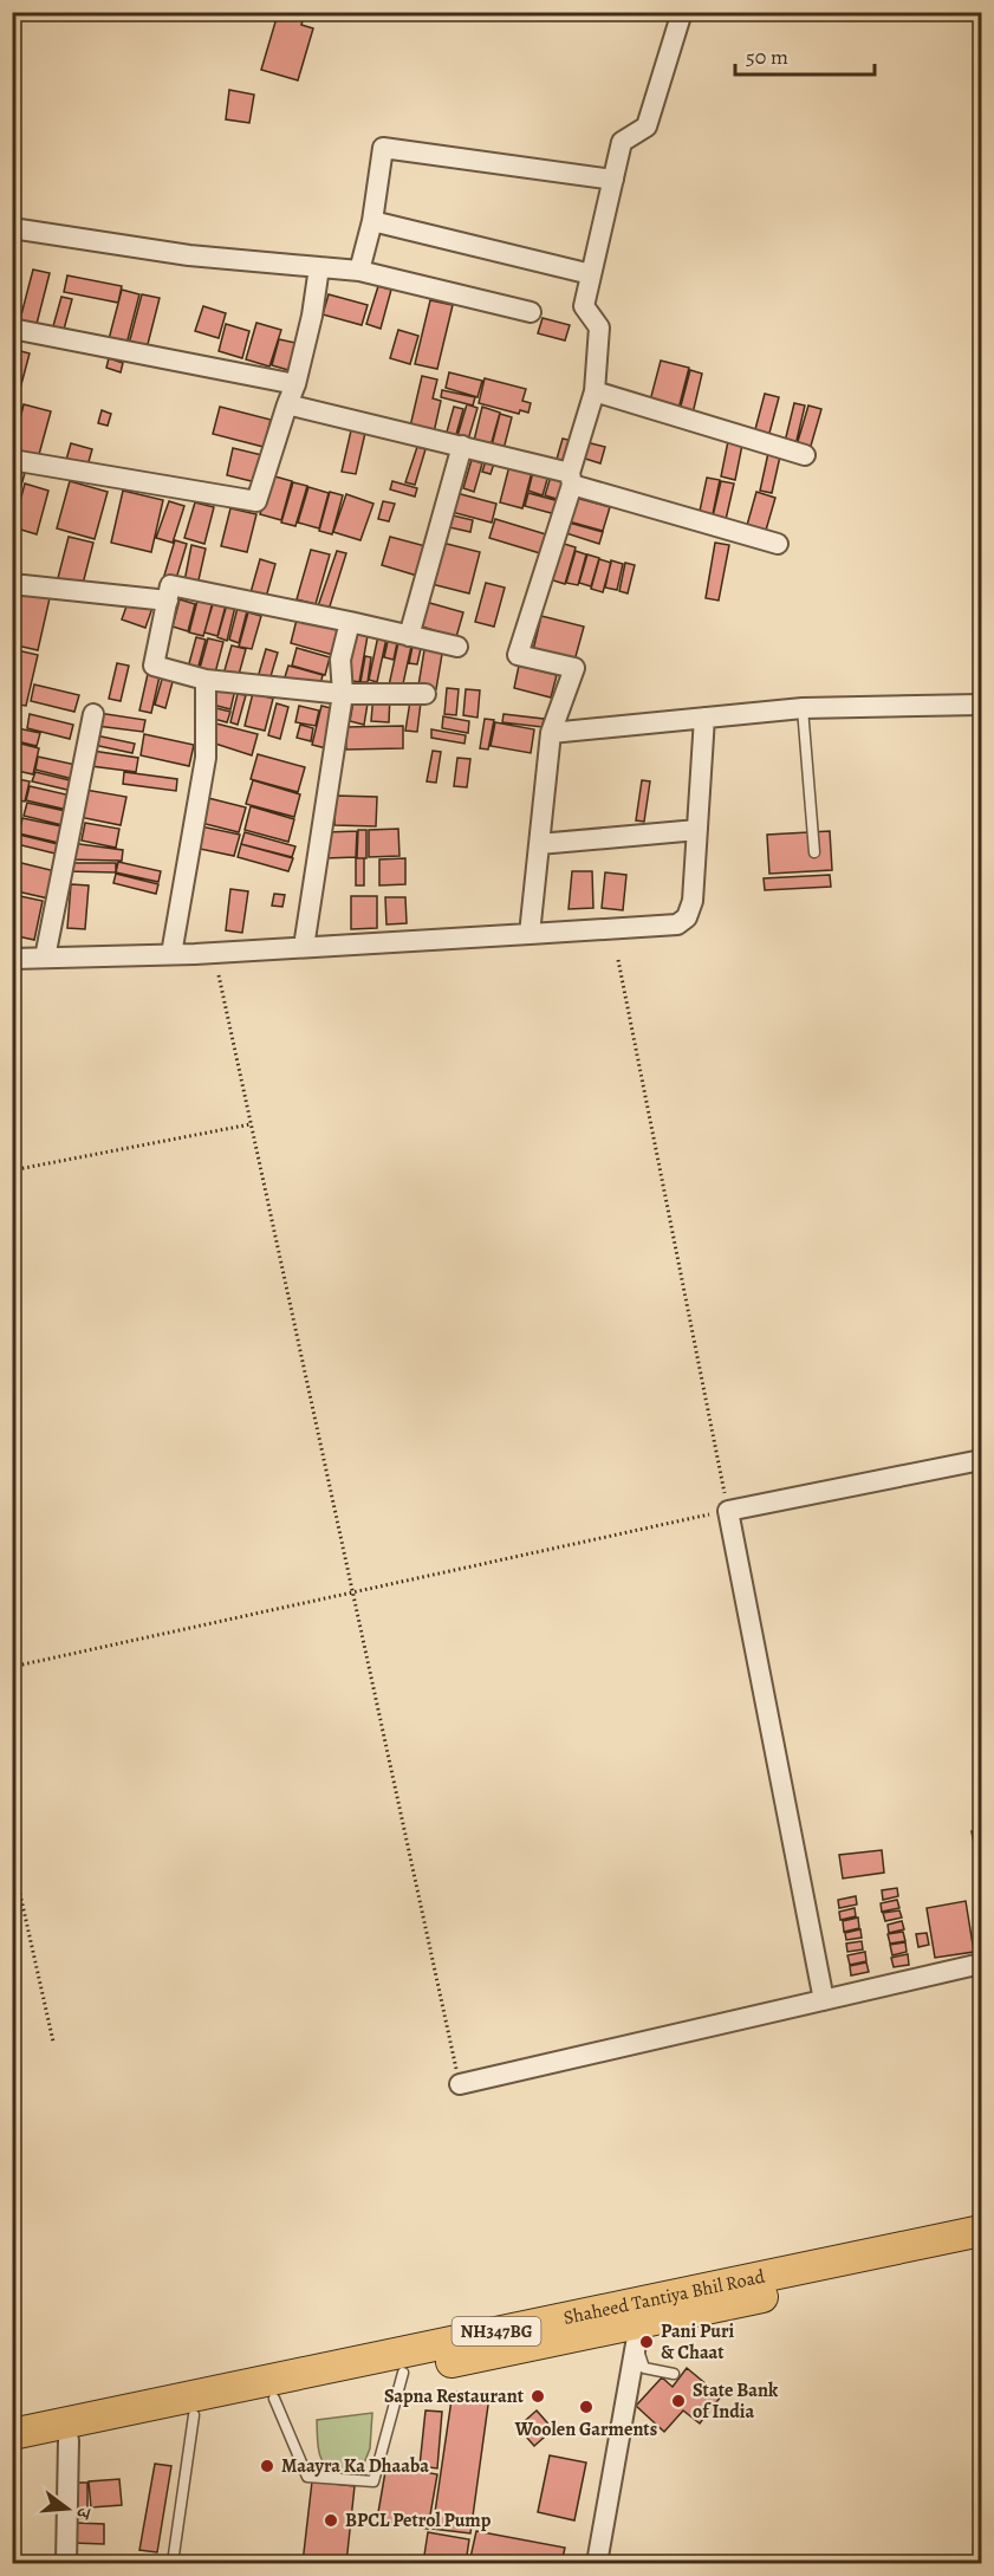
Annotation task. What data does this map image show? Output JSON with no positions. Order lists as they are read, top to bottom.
{
  "streets": {
    "main road": ["Shaheed Tantiya Bhil Road", "NH347BG"]
  },
  "places": [
    "Pani Puri & Chaat",
    "Sapna Restaurant",
    "State Bank of India",
    "Woolen Garments",
    "Maayra Ka Dhaaba",
    "BPCL Petrol Pump"
  ],
  "scale_bar": "50 m",
  "north": "right"
}
